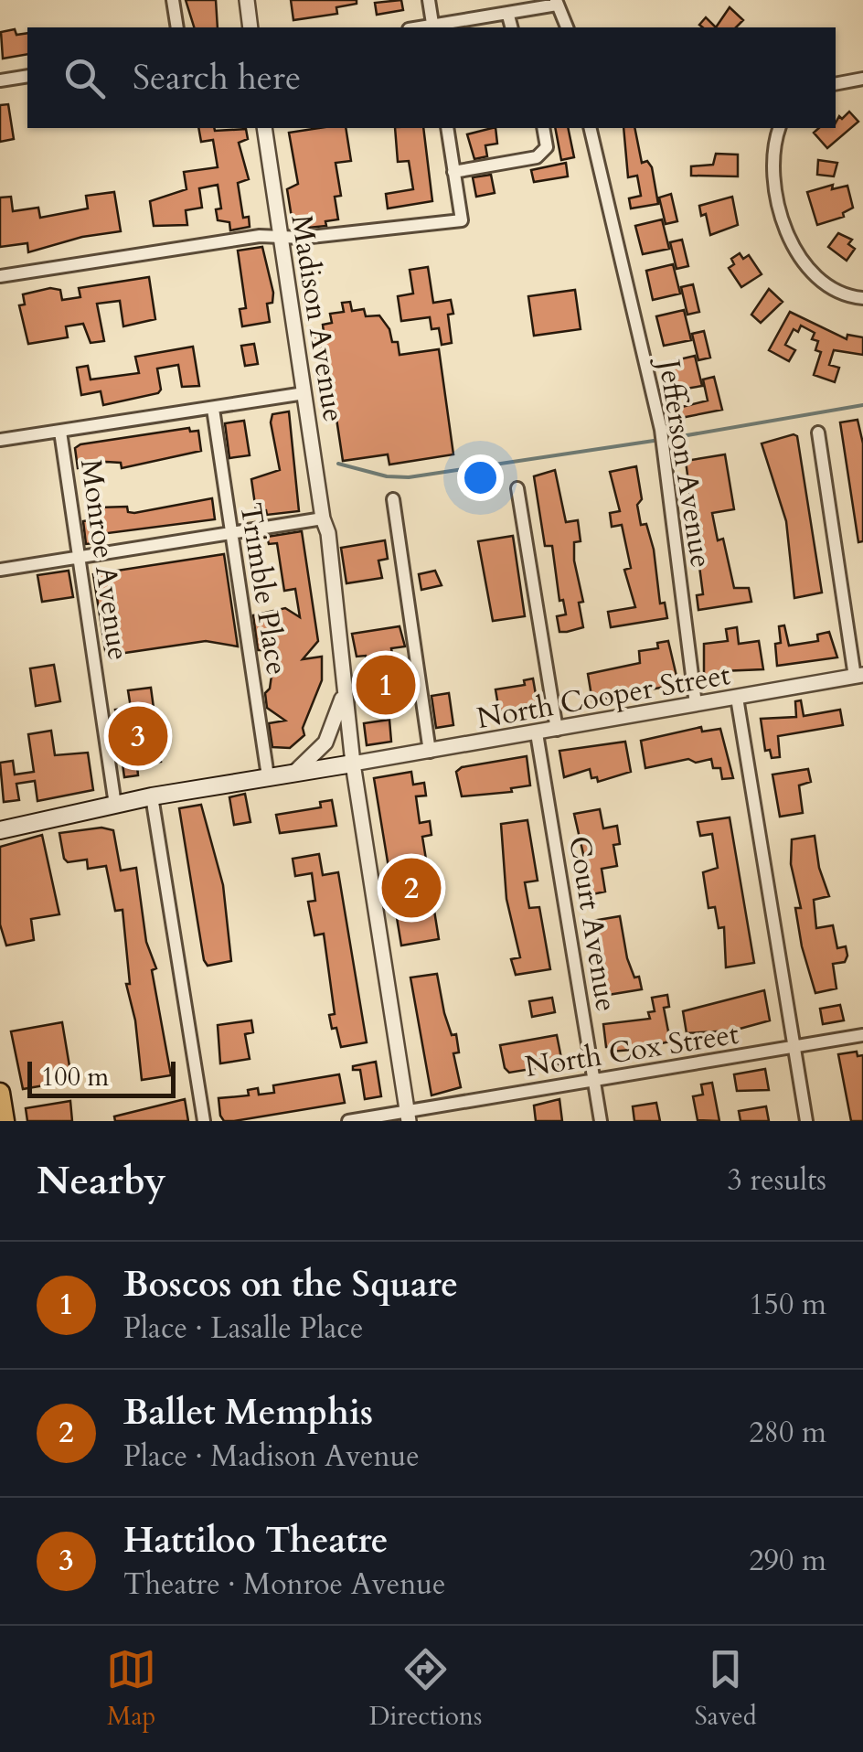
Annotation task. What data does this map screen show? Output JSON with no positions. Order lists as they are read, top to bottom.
{
  "streets": {
    "street": [
      "Madison Avenue",
      "Jefferson Avenue",
      "Monroe Avenue",
      "Trimble Place",
      "North Cooper Street",
      "Court Avenue",
      "North Cox Street"
    ]
  },
  "crossings": [
    ["Madison Avenue", "North Cooper Street"],
    ["Madison Avenue", "North Cox Street"],
    ["Jefferson Avenue", "North Cooper Street"],
    ["North Cooper Street", "Court Avenue"],
    ["Court Avenue", "North Cox Street"]
  ],
  "scale_bar": "100 m",
  "page": {
    "search": "Search here",
    "pins": ["1", "3", "2"],
    "scale": "100 m",
    "heading": ["Nearby", "3 results"],
    "list": [
      {
        "mark": "1",
        "name": "Boscos on the Square",
        "note": "Place · Lasalle Place",
        "value": "150 m"
      },
      {
        "mark": "2",
        "name": "Ballet Memphis",
        "note": "Place · Madison Avenue",
        "value": "280 m"
      },
      {
        "mark": "3",
        "name": "Hattiloo Theatre",
        "note": "Theatre · Monroe Avenue",
        "value": "290 m"
      }
    ],
    "nav": ["Map", "Directions", "Saved"]
  }
}
